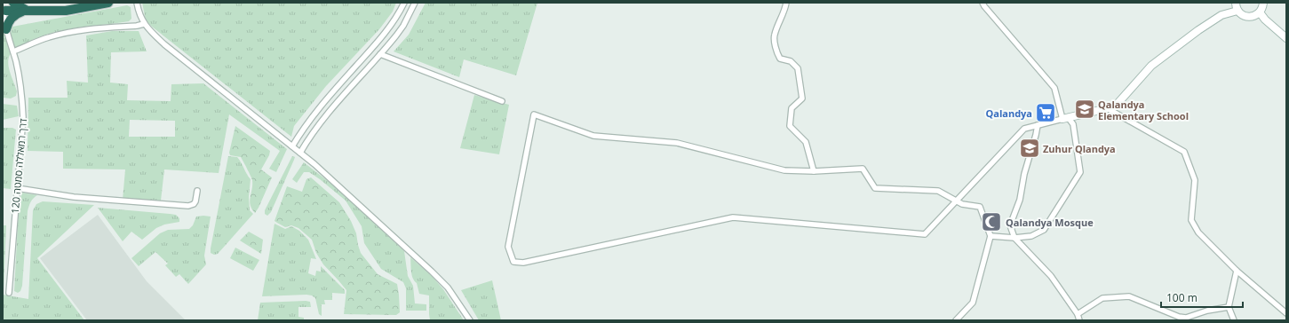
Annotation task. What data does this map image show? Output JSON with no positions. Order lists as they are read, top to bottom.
{
  "streets": {
    "street": ["דרך רמאללה סמטה 120"]
  },
  "places": {
    "school or university": ["Qalandya Elementary School", "Zuhur Qlandya"],
    "supermarket": ["Qalandya"],
    "mosque": ["Qalandya Mosque"]
  },
  "scale_bar": "100 m"
}
